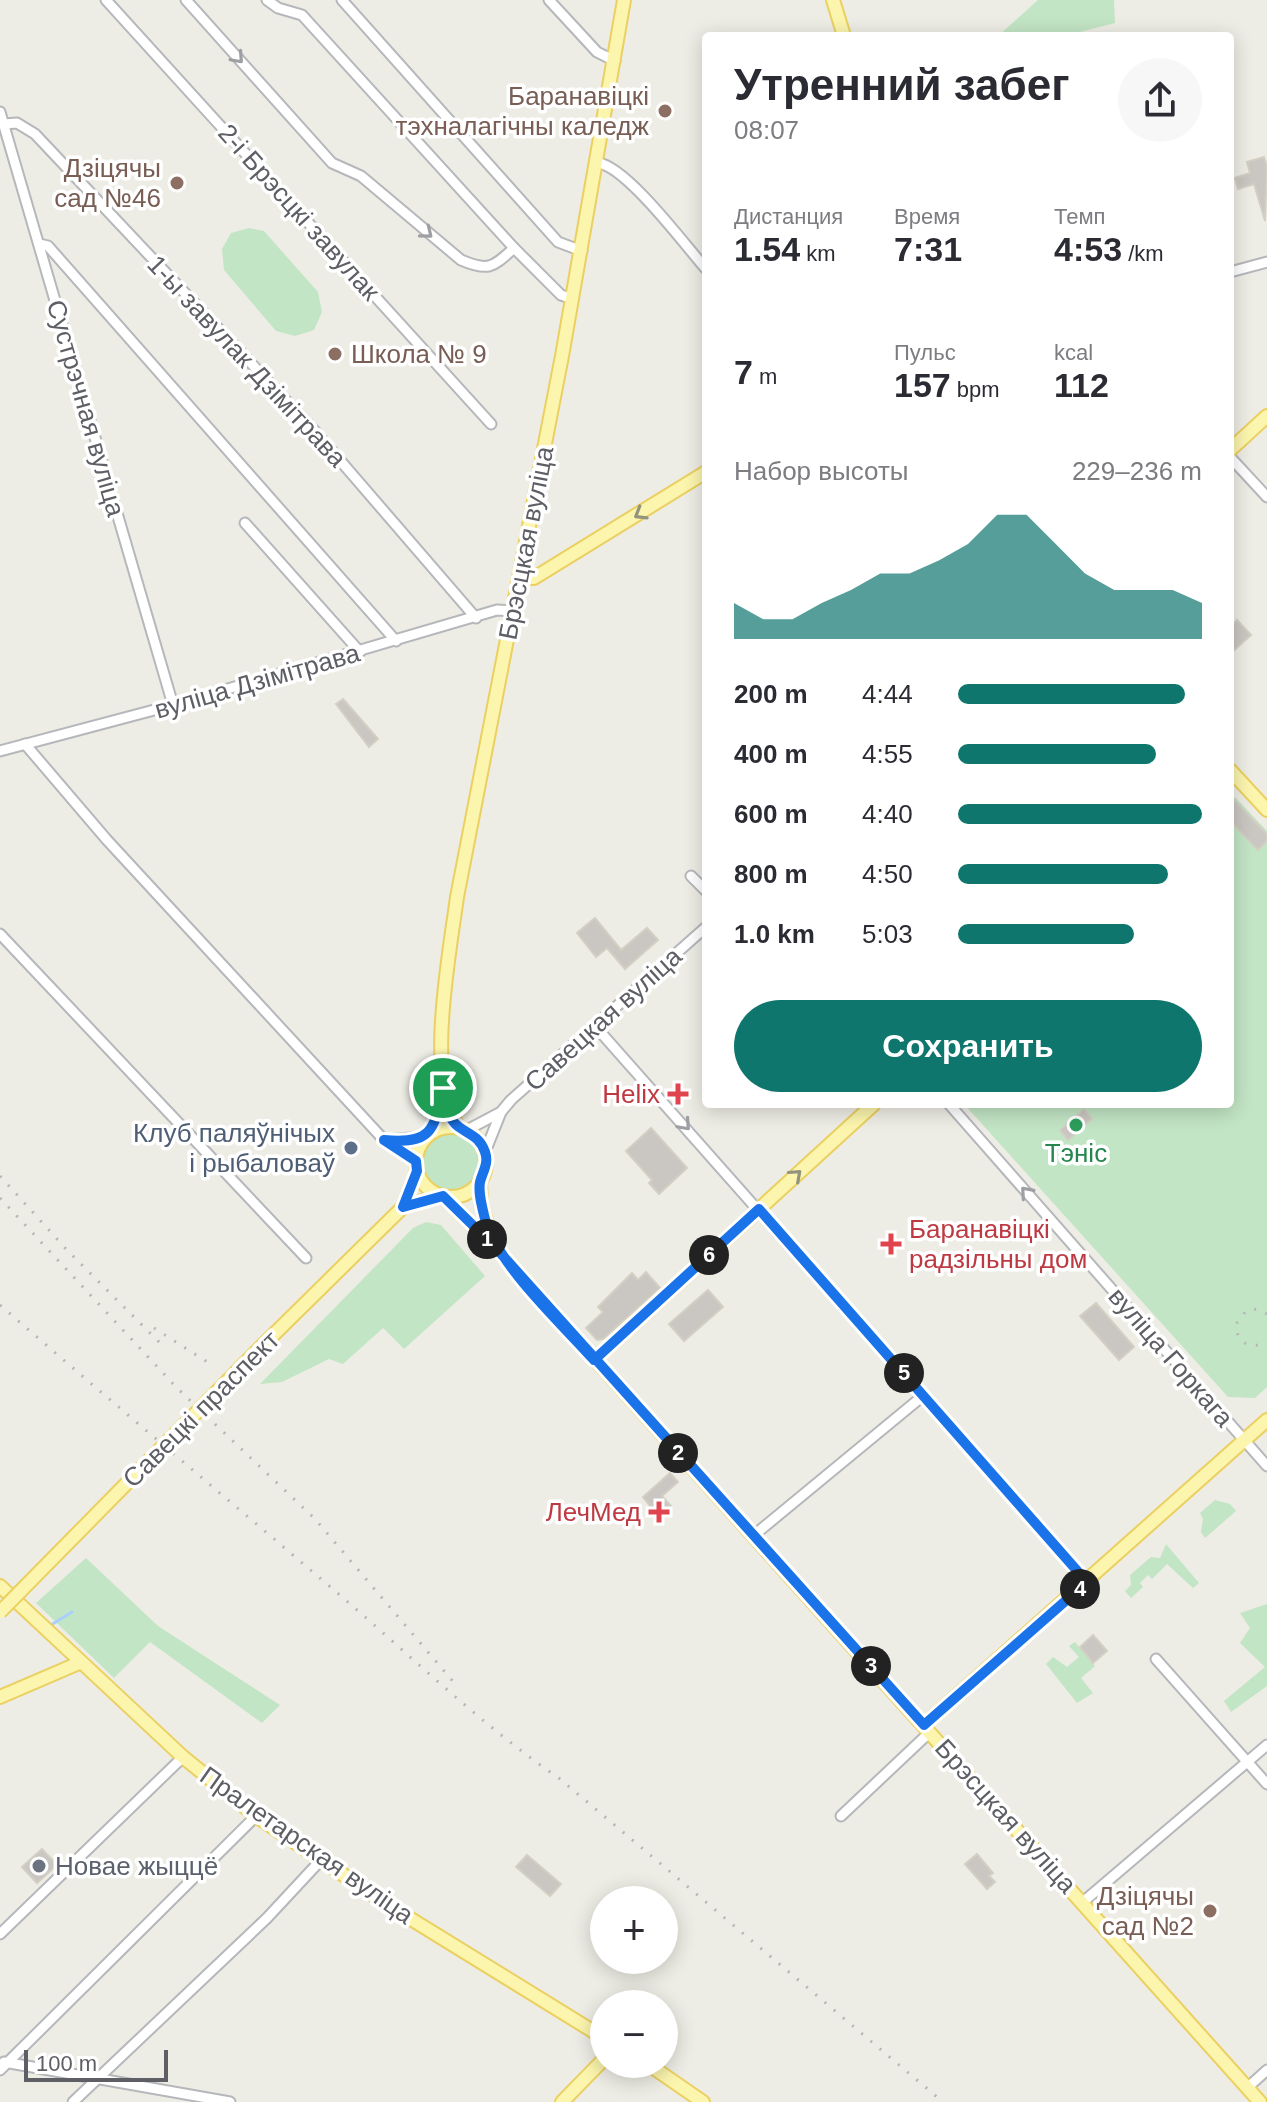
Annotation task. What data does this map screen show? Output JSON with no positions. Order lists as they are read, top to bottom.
{
  "streets": {
    "main road": ["Брэсцкая вуліца", "Савецкі праспект", "Пралетарская вуліца"],
    "street": [
      "2-і Брэсцкі завулак",
      "1-ы завулак Дзімітрава",
      "Сустрэчная вуліца",
      "вуліца Дзімітрава",
      "Савецкая вуліца",
      "вуліца Горкага"
    ]
  },
  "crossings": [
    ["1-ы завулак Дзімітрава", "Сустрэчная вуліца"],
    ["1-ы завулак Дзімітрава", "вуліца Дзімітрава"],
    ["Сустрэчная вуліца", "вуліца Дзімітрава"],
    ["Брэсцкая вуліца", "вуліца Дзімітрава"],
    ["Брэсцкая вуліца", "Савецкая вуліца"],
    ["Брэсцкая вуліца", "Савецкі праспект"],
    ["Савецкая вуліца", "Савецкі праспект"]
  ],
  "one_way": ["вуліца Горкага"],
  "places": {
    "other": [
      "Баранавіцкі тэхналагічны каледж",
      "Дзіцячы сад №46",
      "Школа № 9",
      "Тэніс",
      "Клуб паляўнічых і рыбаловаў",
      "Новае жыццё",
      "Дзіцячы сад №2"
    ],
    "health": ["Helix", "Баранавіцкі радзільны дом", "ЛечМед"]
  },
  "scale_bar": "100 m",
  "page": {
    "heading": ["Утренний забег", "08:07"],
    "stats": [
      ["Дистанция", "1.54 km"],
      ["Время", "7:31"],
      ["Темп", "4:53 /km"],
      ["7 m"],
      ["Пульс", "157 bpm"],
      ["kcal", "112"]
    ],
    "chart": ["Набор высоты", "229–236 m"],
    "list": [
      {
        "name": "200 m",
        "note": "4:44"
      },
      {
        "name": "400 m",
        "note": "4:55"
      },
      {
        "name": "600 m",
        "note": "4:40"
      },
      {
        "name": "800 m",
        "note": "4:50"
      },
      {
        "name": "1.0 km",
        "note": "5:03"
      }
    ],
    "buttons": "Сохранить",
    "pins": [
      "1",
      "6",
      "5",
      "2",
      "4",
      "3"
    ],
    "map_buttons": ["+", "−"],
    "scale": "100 m"
  }
}
